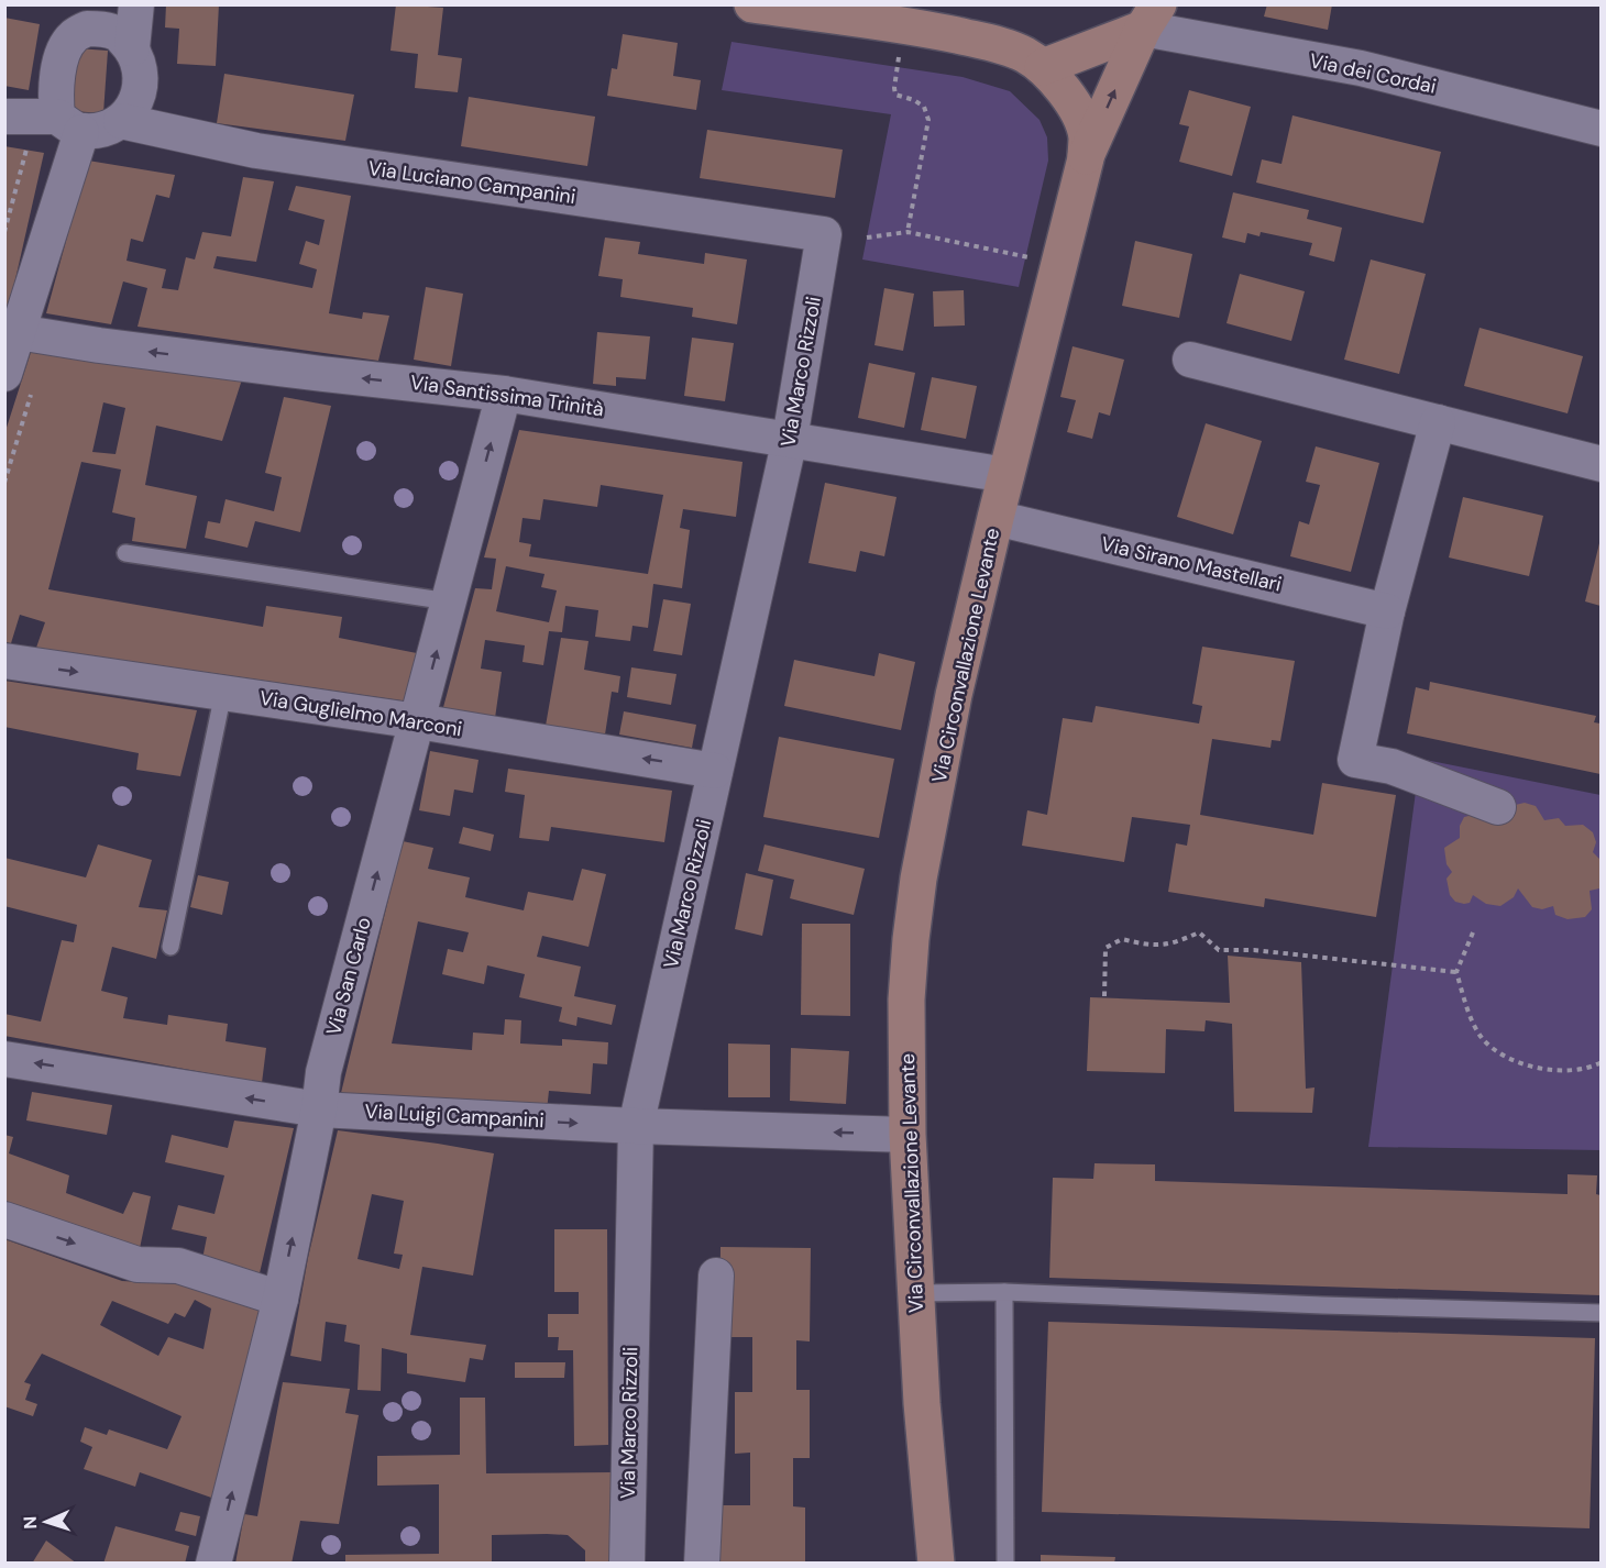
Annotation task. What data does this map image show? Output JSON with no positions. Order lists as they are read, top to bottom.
{
  "streets": {
    "main road": ["Via Circonvallazione Levante"],
    "street": [
      "Via dei Cordai",
      "Via Luciano Campanini",
      "Via Marco Rizzoli",
      "Via Santissima Trinità",
      "Via Sirano Mastellari",
      "Via Guglielmo Marconi",
      "Via San Carlo",
      "Via Luigi Campanini"
    ]
  },
  "crossings": [
    ["Via Luciano Campanini", "Via Marco Rizzoli"],
    ["Via Marco Rizzoli", "Via Santissima Trinità"],
    ["Via Marco Rizzoli", "Via Guglielmo Marconi"],
    ["Via Marco Rizzoli", "Via Luigi Campanini"],
    ["Via Santissima Trinità", "Via Circonvallazione Levante"],
    ["Via Santissima Trinità", "Via San Carlo"],
    ["Via Sirano Mastellari", "Via Circonvallazione Levante"],
    ["Via Circonvallazione Levante", "Via Luigi Campanini"],
    ["Via Guglielmo Marconi", "Via San Carlo"],
    ["Via San Carlo", "Via Luigi Campanini"]
  ],
  "one_way": ["Via Santissima Trinità", "Via San Carlo"],
  "north": "left"
}
